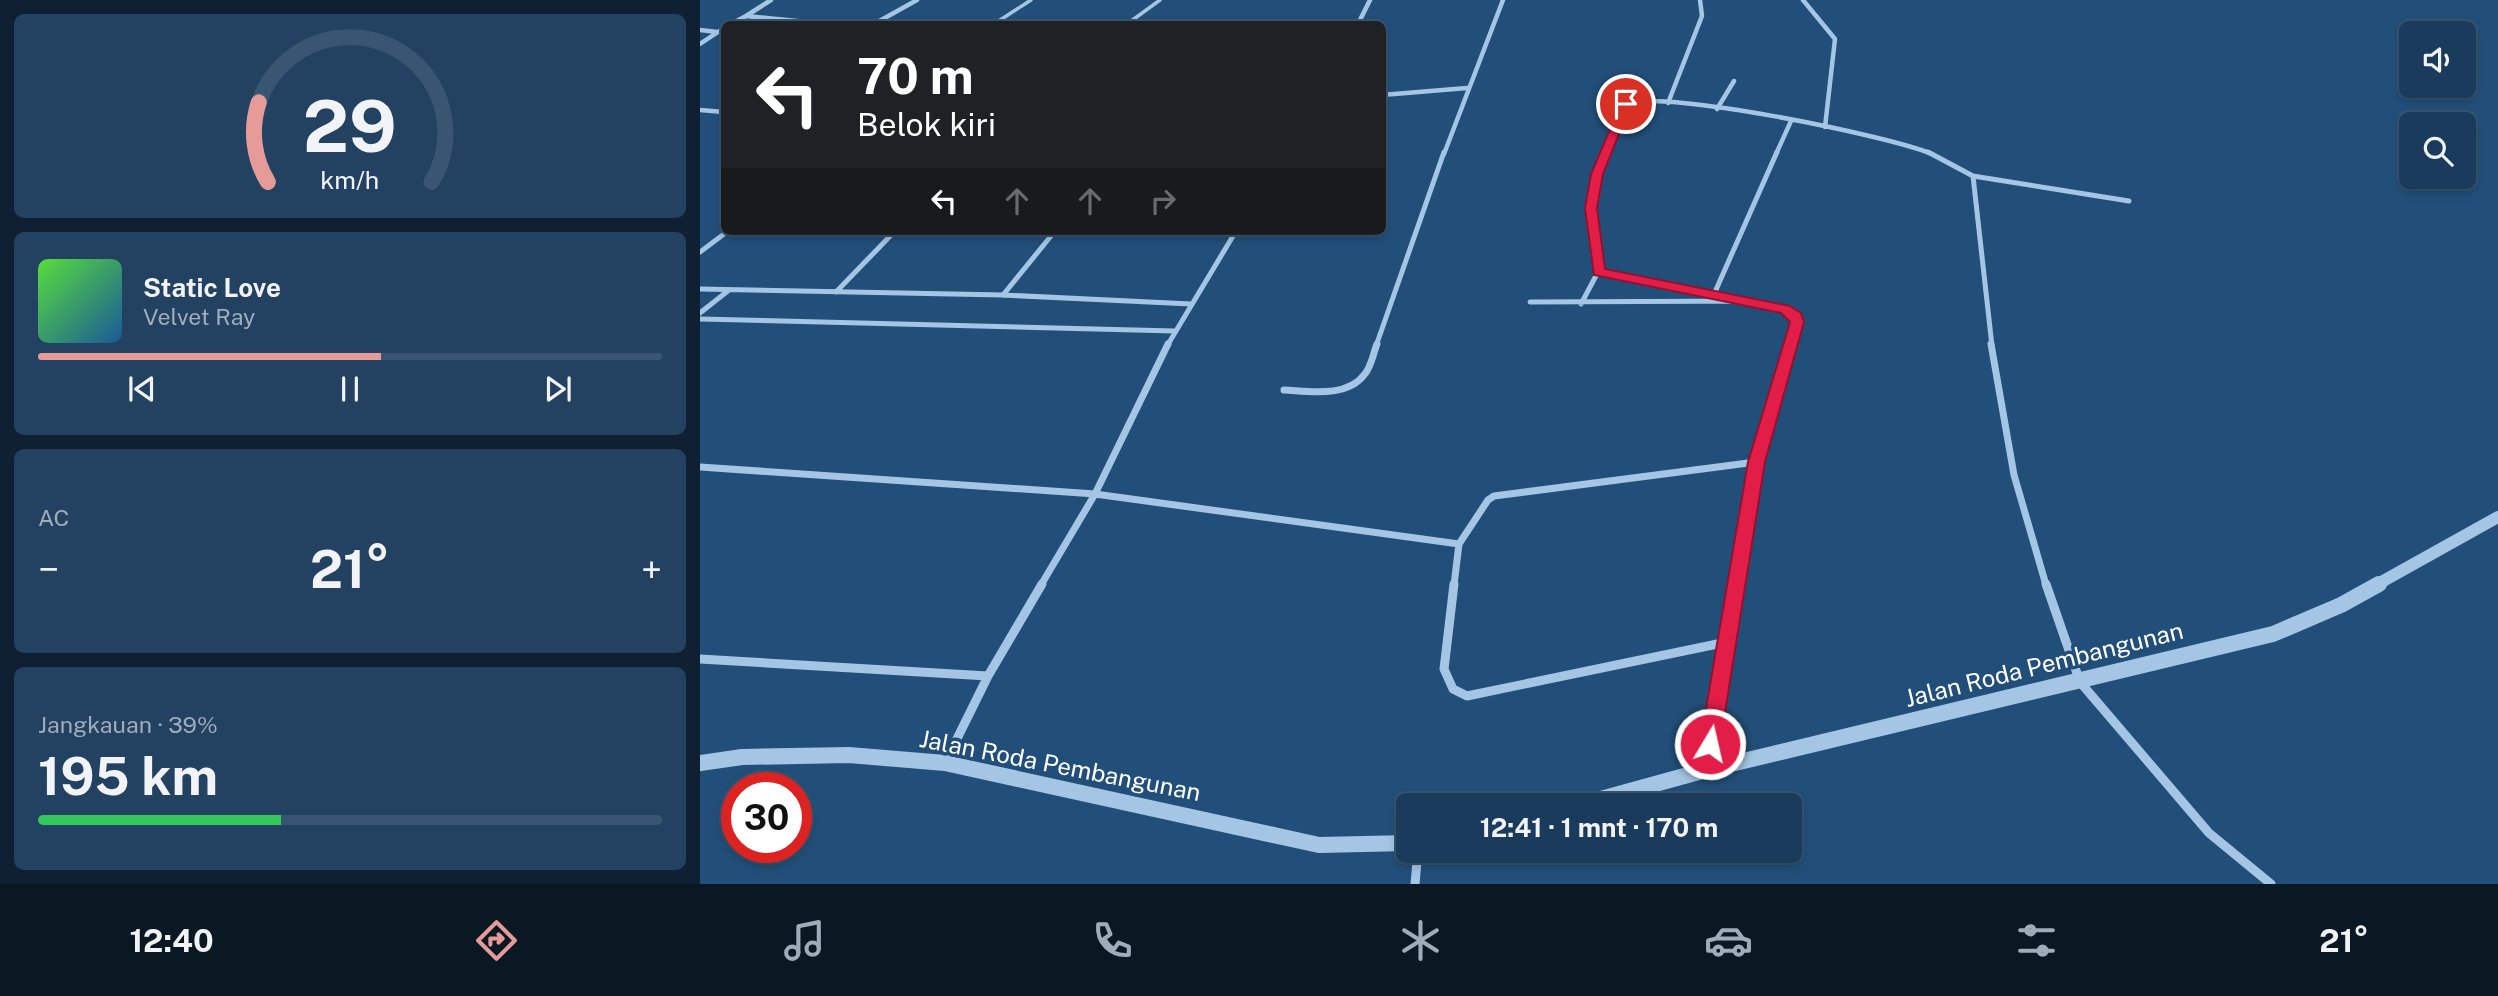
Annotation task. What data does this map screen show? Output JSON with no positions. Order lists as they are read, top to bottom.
{
  "streets": {
    "street": ["Jalan Roda Pembangunan"]
  },
  "page": {
    "turn": ["70 m", "Belok kiri"],
    "song": ["Static Love", "Velvet Ray"],
    "tile": [
      "AC",
      ["Jangkauan · 39%", "195 km"]
    ],
    "heat": ["−", "21°", "+"],
    "limit": "30",
    "trip": "12:41 · 1 mnt · 170 m",
    "tabs": ["12:40", "21°"],
    "gauge": ["29", "km/h"]
  }
}
